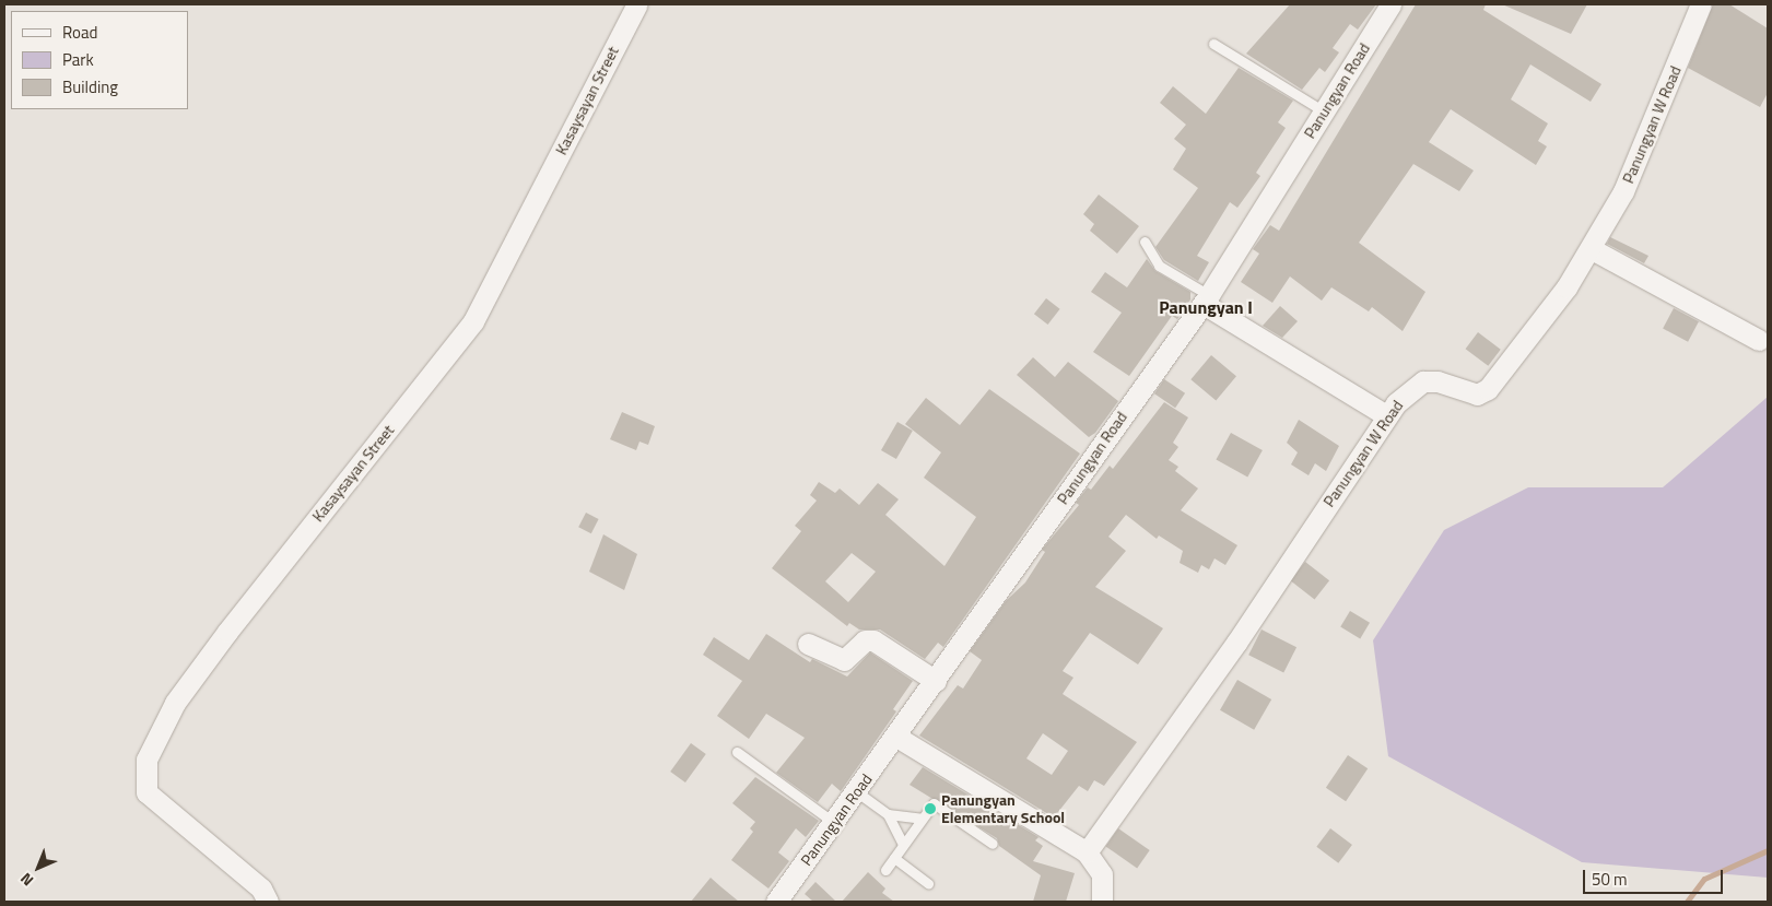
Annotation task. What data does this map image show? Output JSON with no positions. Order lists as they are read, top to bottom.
{
  "streets": {
    "street": ["Panungyan Road", "Kasaysayan Street", "Panungyan W Road"]
  },
  "districts": ["Panungyan I"],
  "places": ["Panungyan Elementary School"],
  "legend": ["Road", "Park", "Building"],
  "scale_bar": "50 m",
  "north": "bottom left"
}
